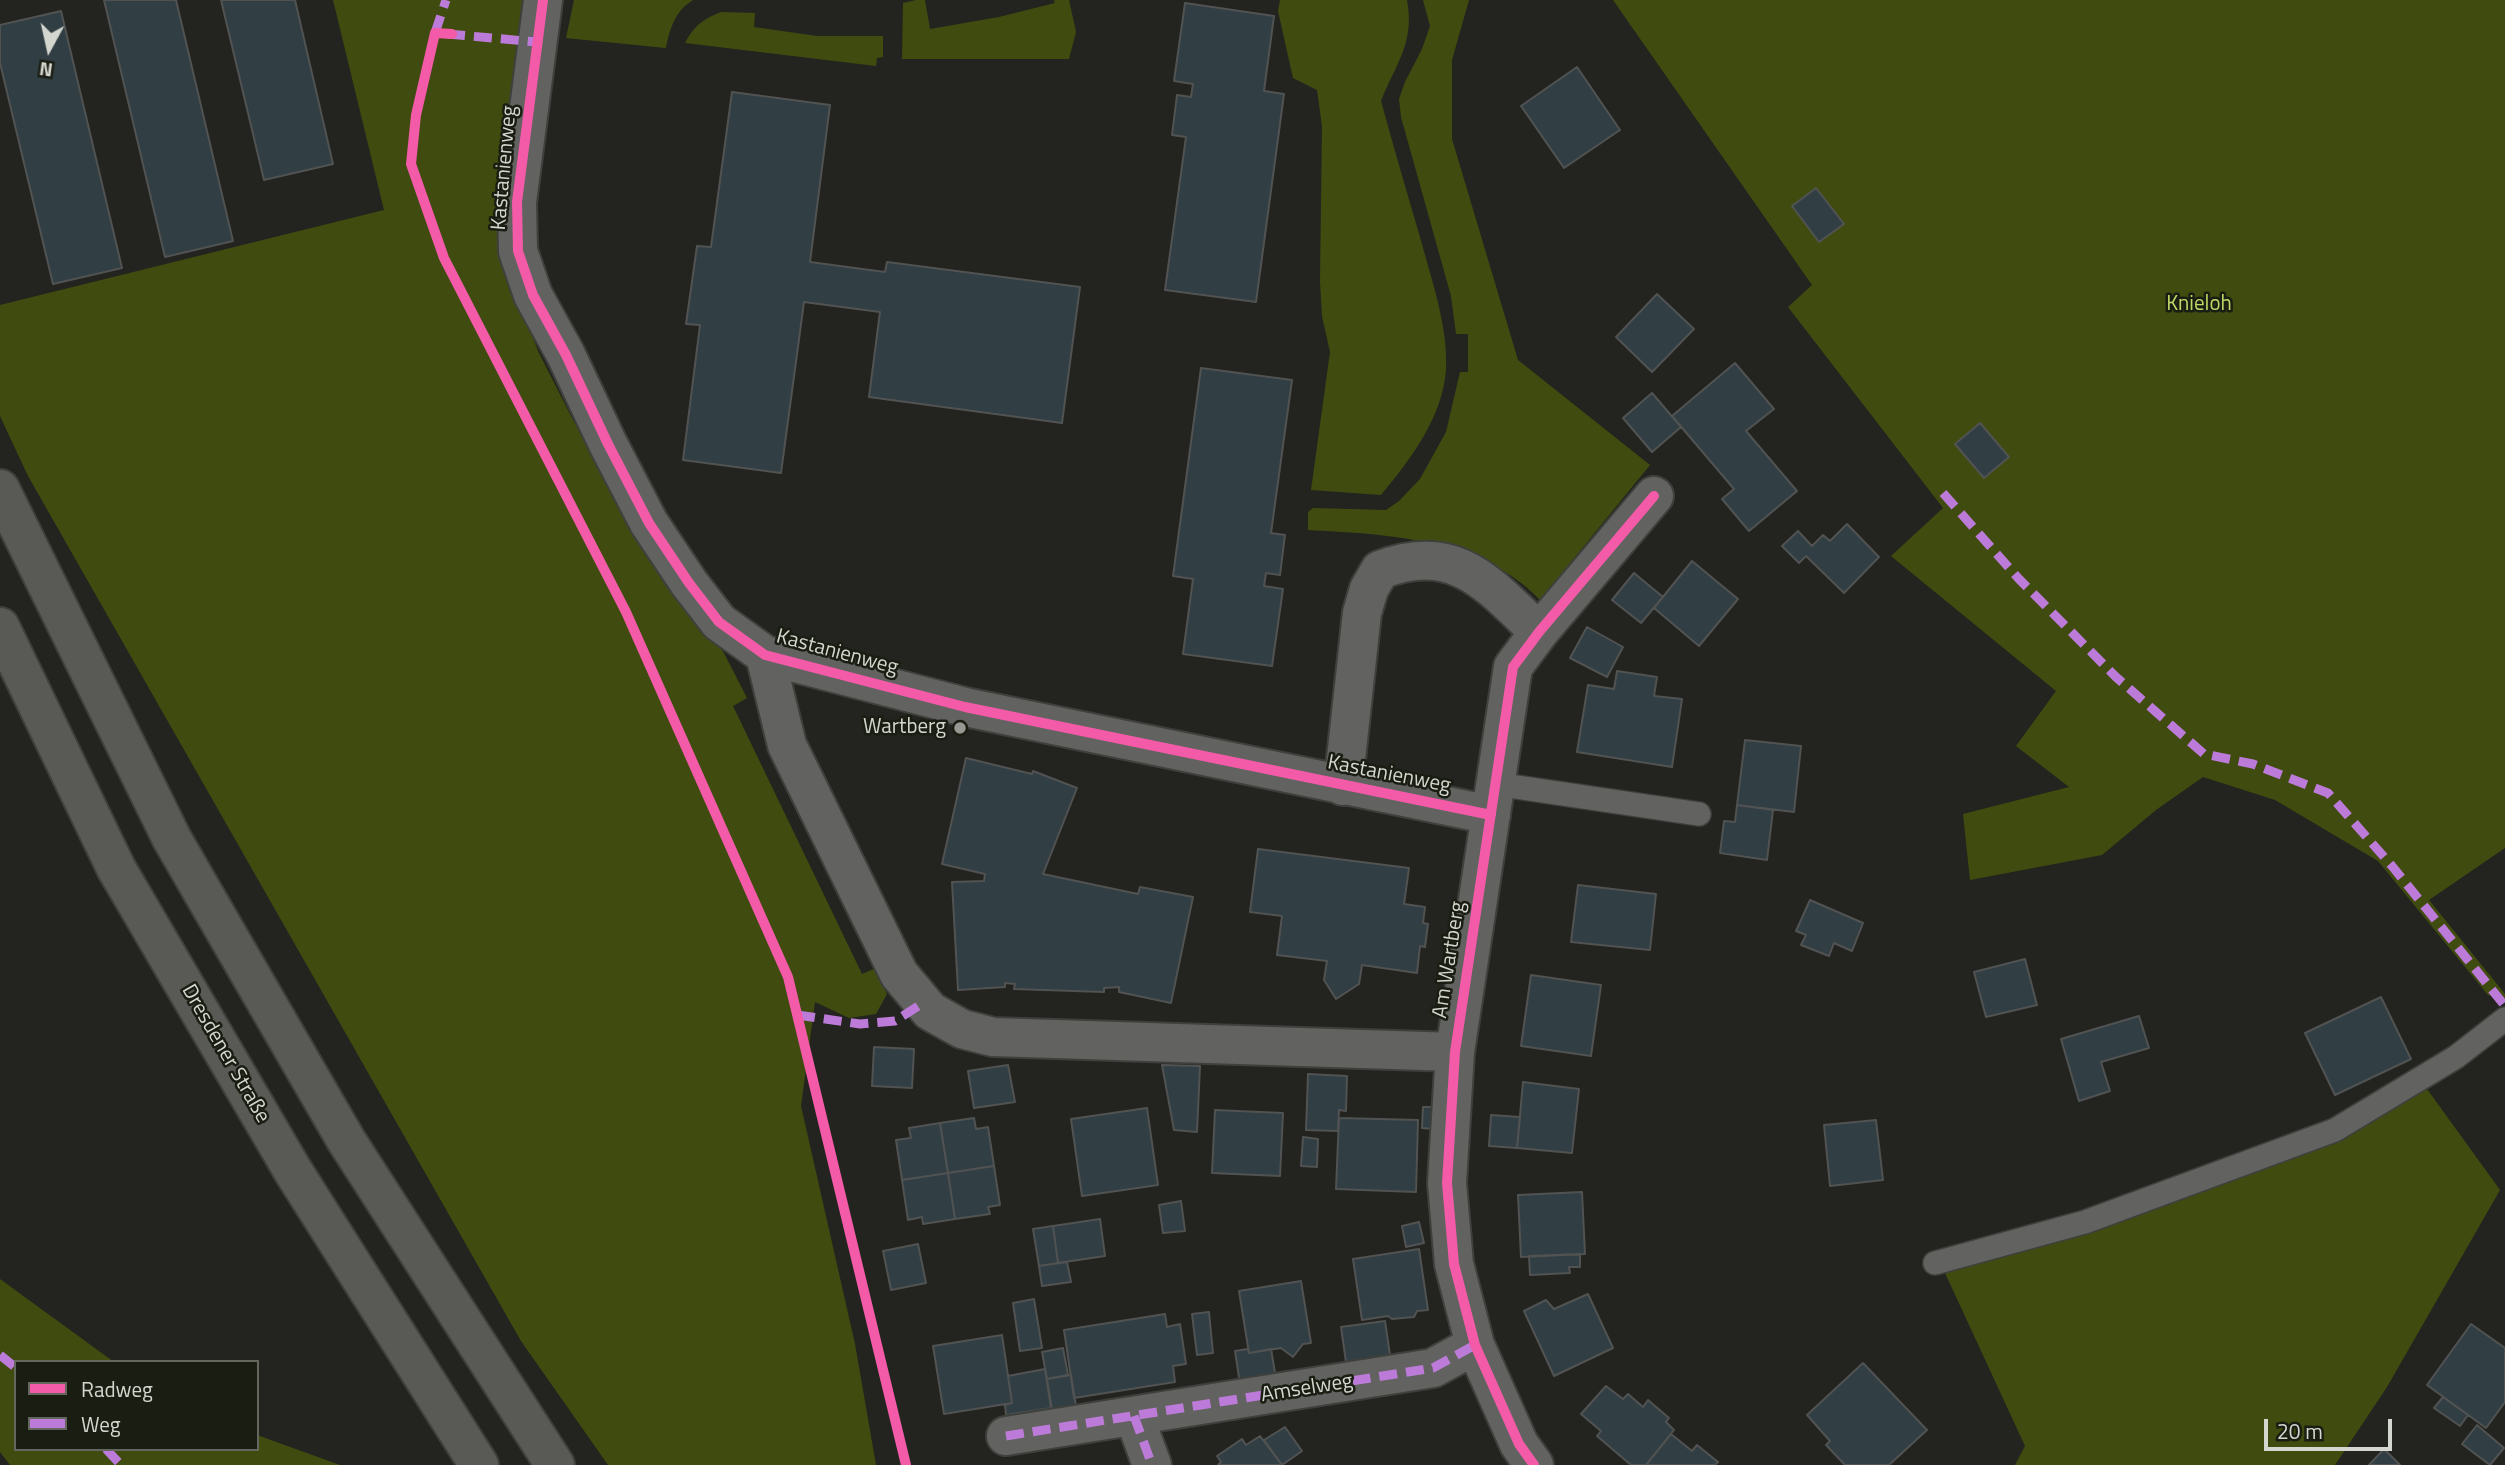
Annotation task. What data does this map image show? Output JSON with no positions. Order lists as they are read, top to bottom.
{
  "streets": {
    "main road": ["Dresdener Straße"],
    "street": ["Kastanienweg", "Am Wartberg", "Amselweg"]
  },
  "crossings": [
    ["Kastanienweg", "Am Wartberg"],
    ["Am Wartberg", "Amselweg"]
  ],
  "parks": ["Knieloh"],
  "places": ["Wartberg"],
  "legend": ["Radweg", "Weg"],
  "scale_bar": "20 m",
  "north": "bottom"
}
